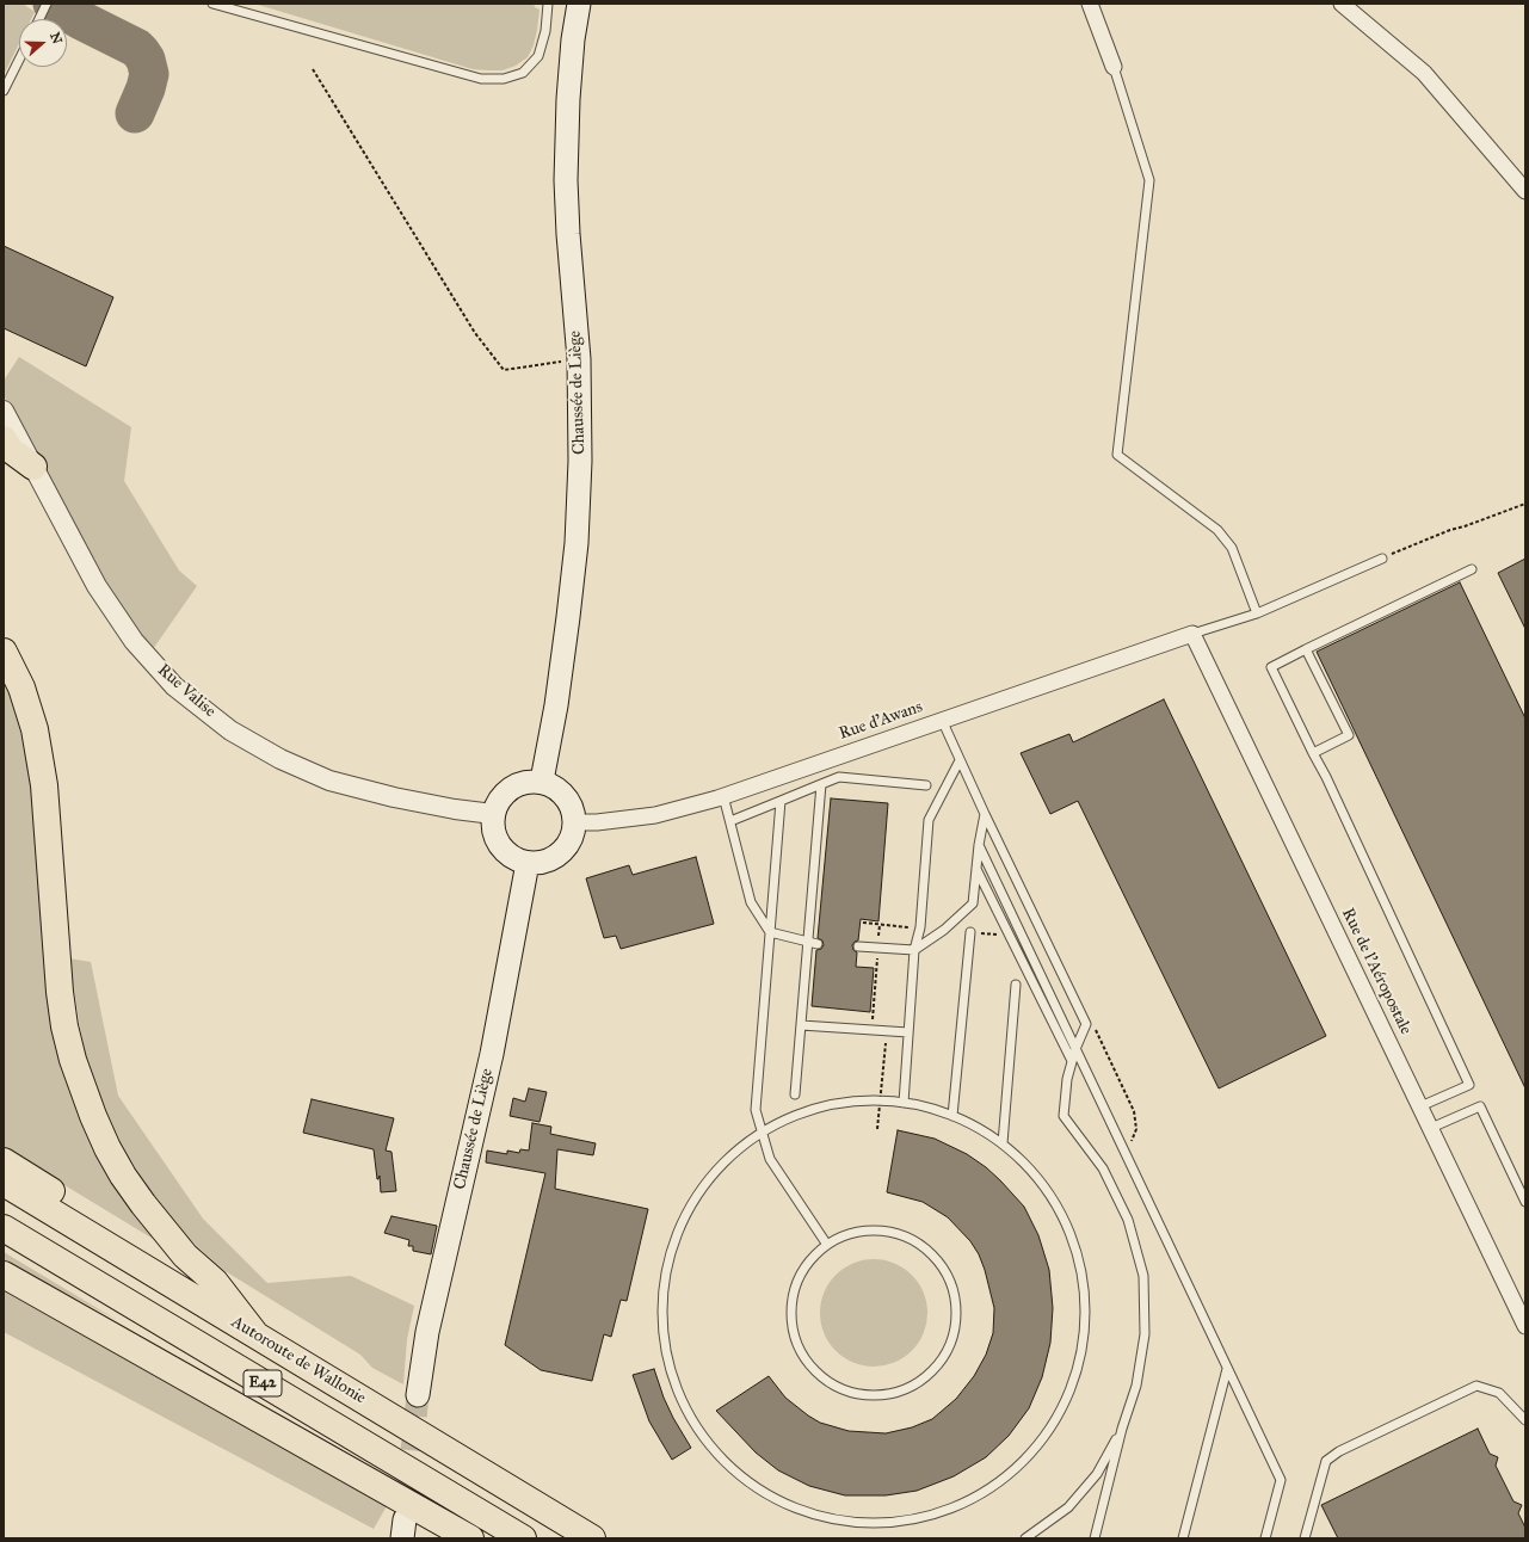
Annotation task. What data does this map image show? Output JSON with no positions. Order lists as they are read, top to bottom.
{
  "streets": {
    "highway": ["Autoroute de Wallonie", "E42"],
    "main road": ["Chaussée de Liège"],
    "street": ["Rue Valise", "Rue d'Awans", "Rue de l'Aéropostale"]
  },
  "crossings": [
    ["Chaussée de Liège", "Rue Valise"],
    ["Chaussée de Liège", "Rue d'Awans"],
    ["Rue Valise", "Rue d'Awans"],
    ["Rue d'Awans", "Rue de l'Aéropostale"]
  ],
  "north": "right"
}
